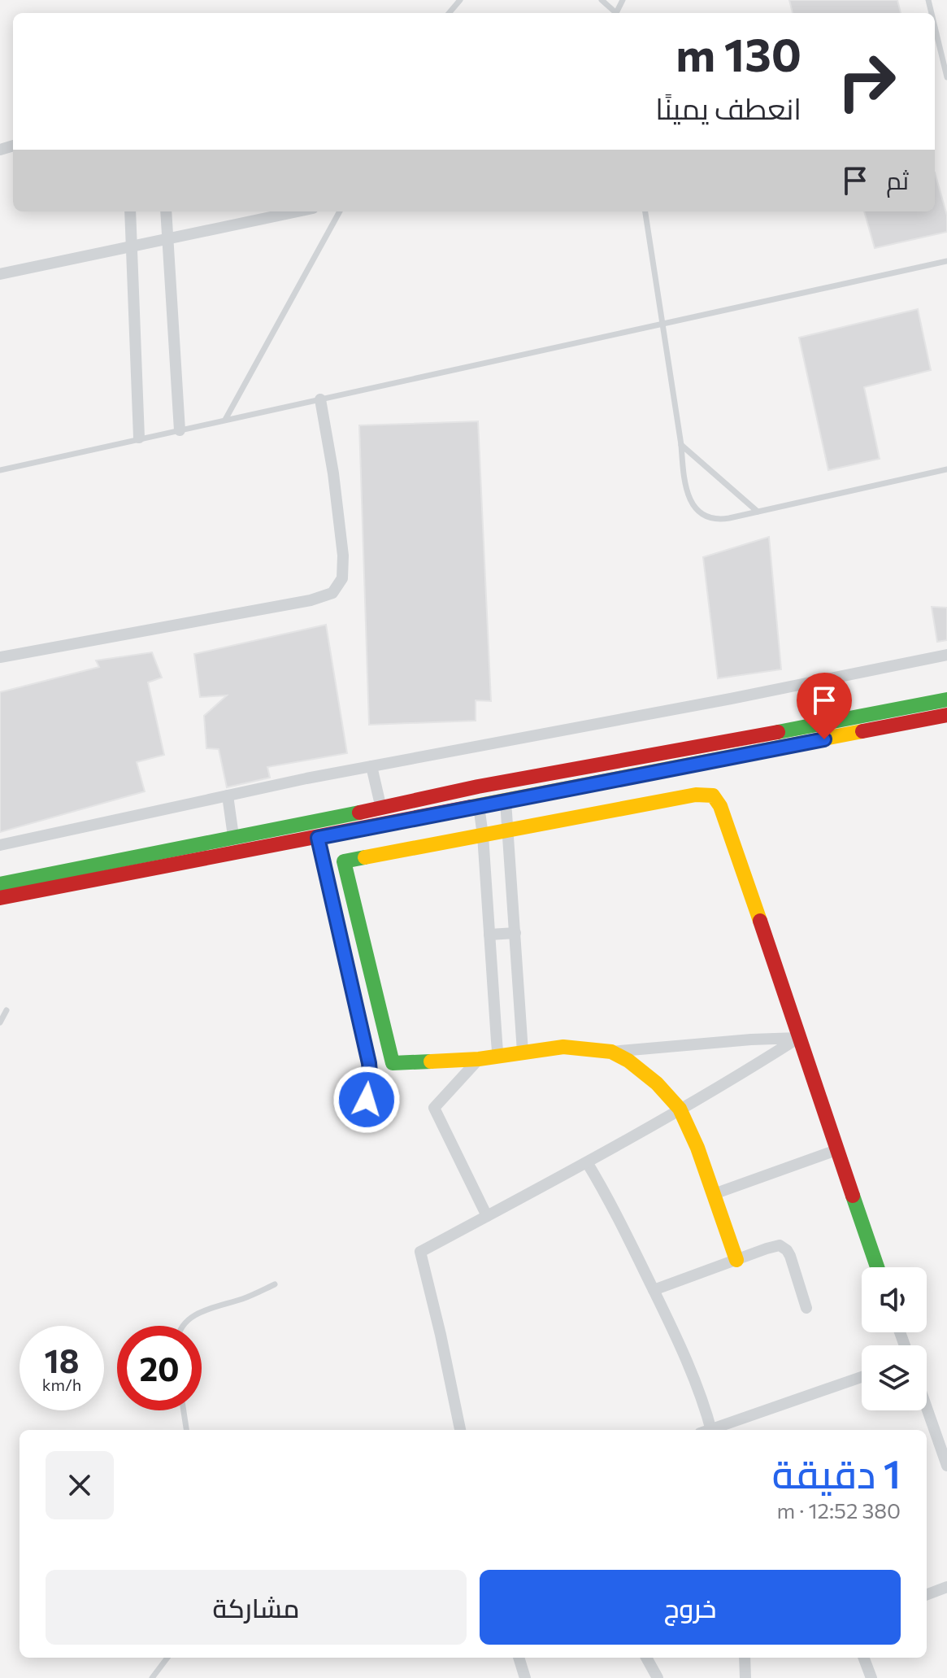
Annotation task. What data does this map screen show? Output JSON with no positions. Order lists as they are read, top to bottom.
{
  "page": {
    "turn": ["130 m", "انعطف يمينًا"],
    "then": "ثم",
    "speed": "18 km/h",
    "limit": "20",
    "heading": ["1 دقيقة", "380 m · 12:52"],
    "buttons": ["خروج", "مشاركة"]
  }
}
